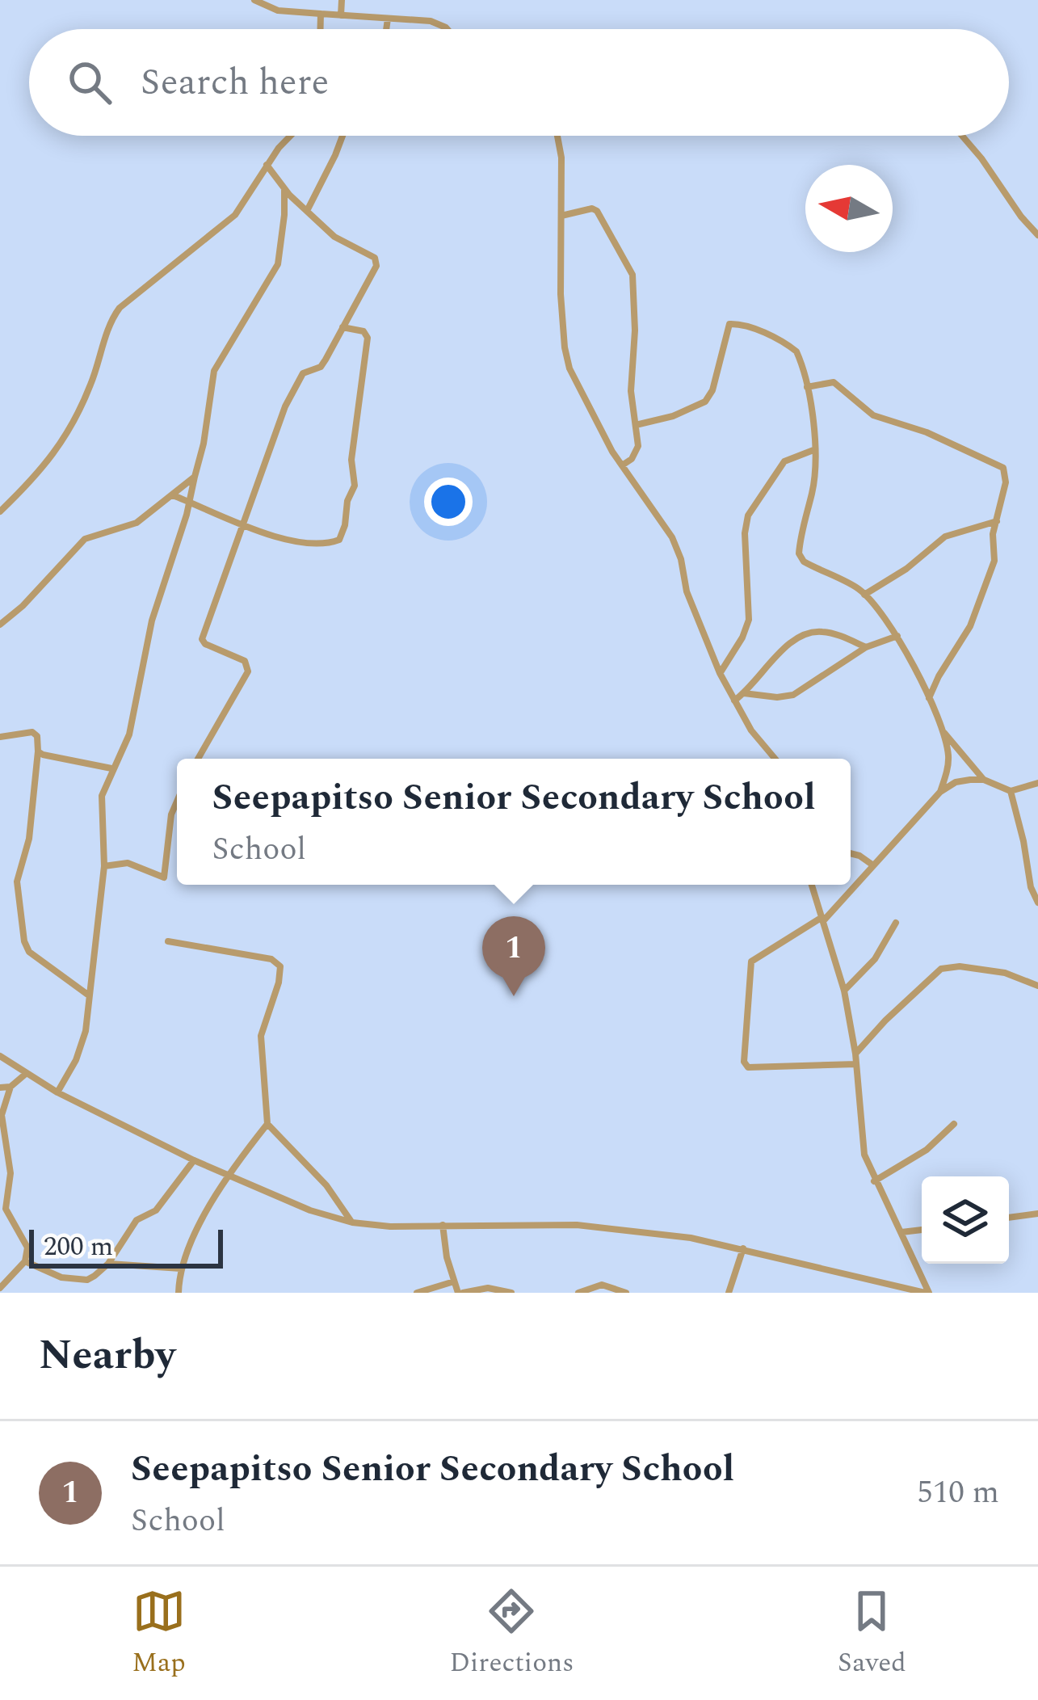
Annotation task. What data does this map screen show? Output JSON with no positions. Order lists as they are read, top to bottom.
{
  "scale_bar": "200 m",
  "north": "left",
  "page": {
    "search": "Search here",
    "popup": ["Seepapitso Senior Secondary School", "School"],
    "pins": "1",
    "scale": "200 m",
    "heading": "Nearby",
    "list": [
      {
        "mark": "1",
        "name": "Seepapitso Senior Secondary School",
        "note": "School",
        "value": "510 m"
      }
    ],
    "nav": ["Map", "Directions", "Saved"]
  }
}
